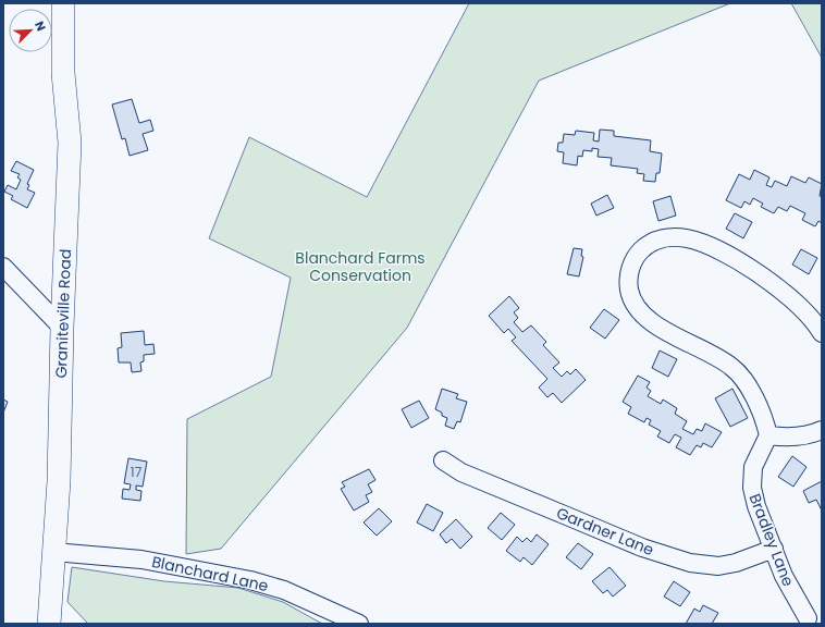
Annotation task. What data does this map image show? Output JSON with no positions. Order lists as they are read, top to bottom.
{
  "streets": {
    "main road": ["Graniteville Road"],
    "street": ["Gardner Lane", "Bradley Lane", "Blanchard Lane"]
  },
  "crossings": [
    ["Graniteville Road", "Blanchard Lane"],
    ["Gardner Lane", "Bradley Lane"]
  ],
  "parks": ["Blanchard Farms Conservation"],
  "house_numbers": ["17"],
  "north": "top right"
}
